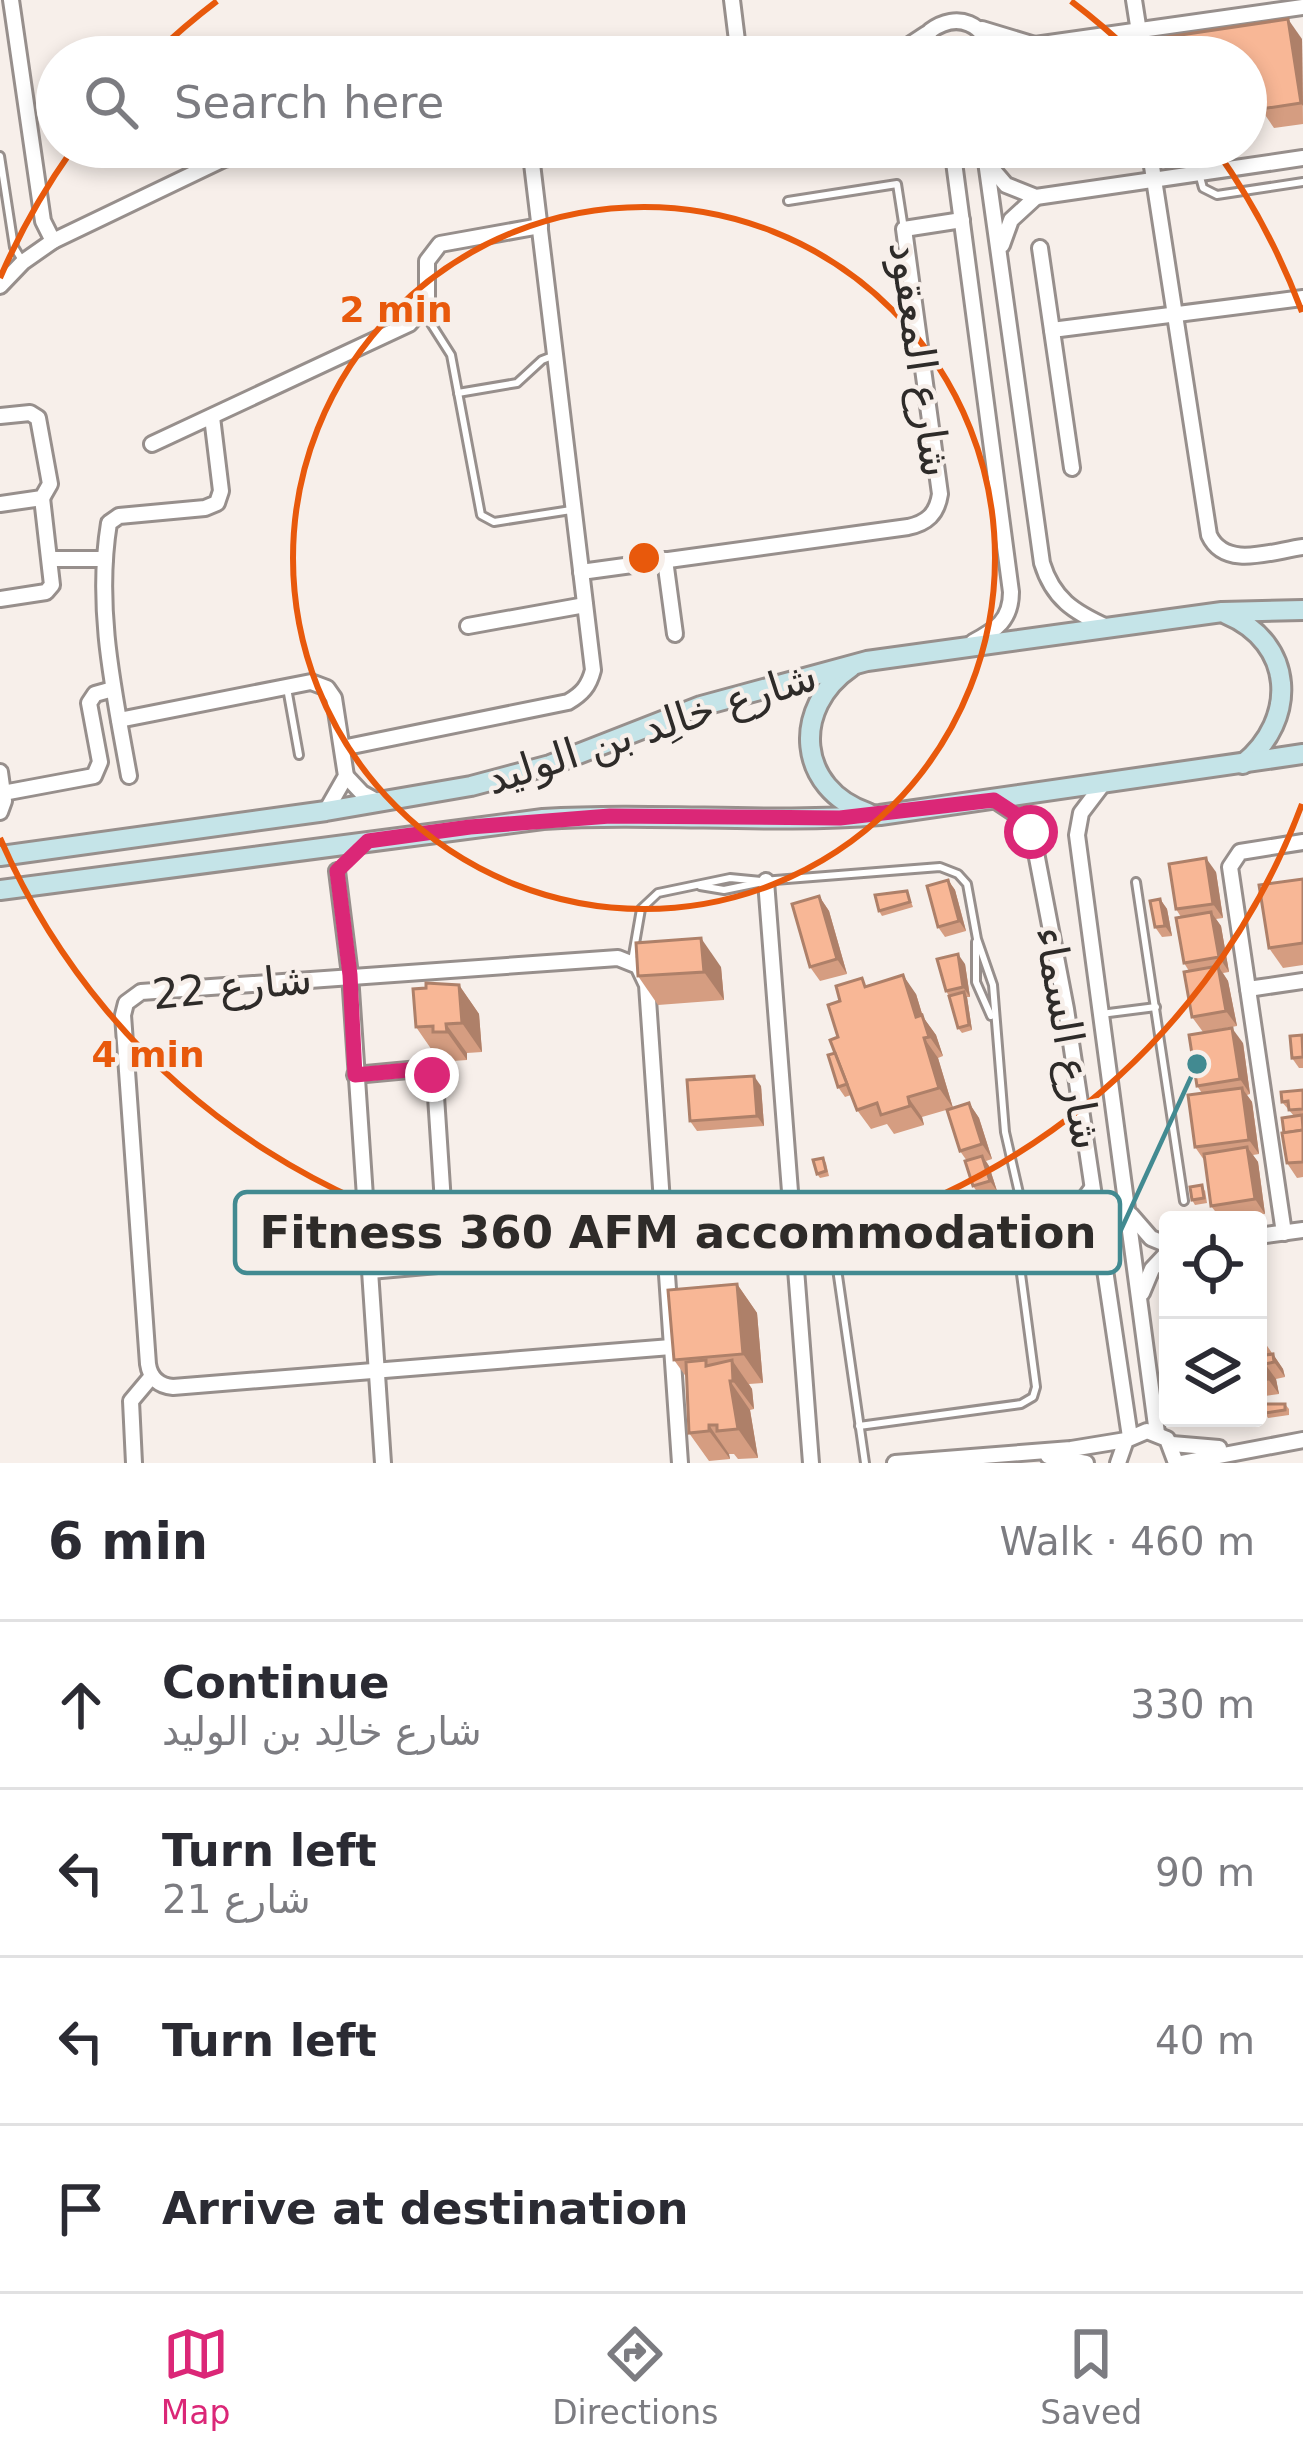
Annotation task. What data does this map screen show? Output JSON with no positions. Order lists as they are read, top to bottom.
{
  "streets": {
    "street": [
      "شارع المعقود",
      "شارع خالِد بن الوليد",
      "شارع 22",
      "شارع السماء"
    ]
  },
  "crossings": [
    ["شارع خالِد بن الوليد", "شارع السماء"]
  ],
  "places": ["Fitness 360 AFM accommodation"],
  "page": {
    "search": "Search here",
    "heading": ["6 min", "Walk · 460 m"],
    "list": [
      ["Continue", "شارع خالِد بن الوليد", "330 m"],
      ["Turn left", "شارع 21", "90 m"],
      ["Turn left", "40 m"],
      "Arrive at destination"
    ],
    "nav": ["Map", "Directions", "Saved"]
  },
  "rings": ["2 min", "4 min"]
}
